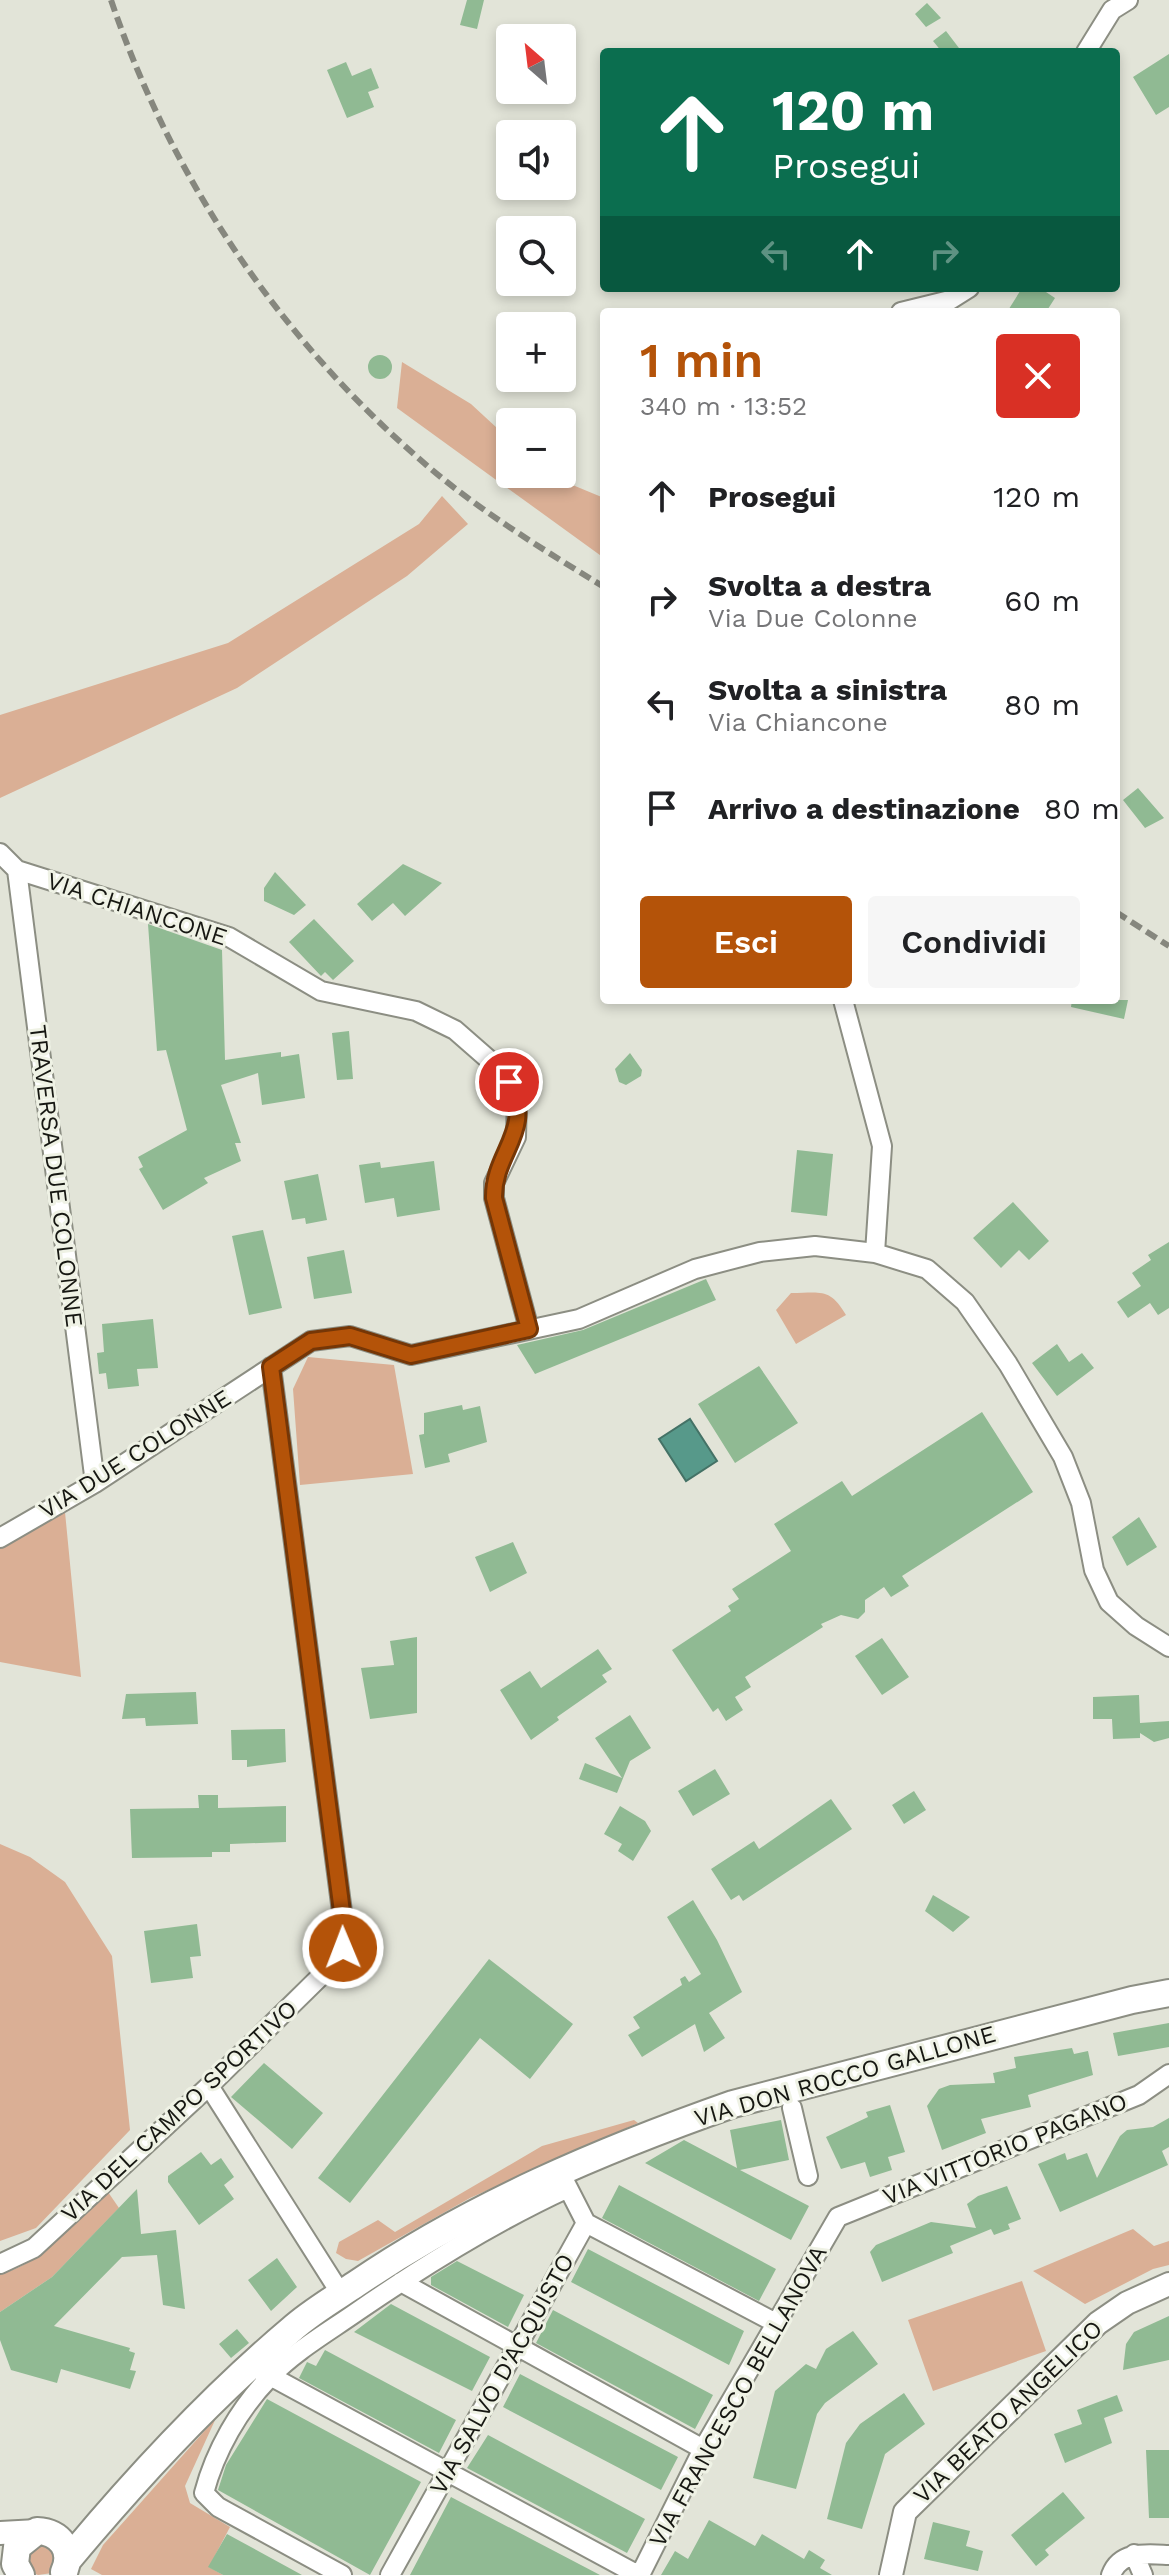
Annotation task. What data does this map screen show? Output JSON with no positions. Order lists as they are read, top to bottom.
{
  "streets": {
    "main road": ["VIA DON ROCCO GALLONE"],
    "street": [
      "VIA CHIANCONE",
      "TRAVERSA DUE COLONNE",
      "VIA DUE COLONNE",
      "VIA DEL CAMPO SPORTIVO",
      "VIA VITTORIO PAGANO",
      "VIA SALVO D'ACQUISTO",
      "VIA FRANCESCO BELLANOVA",
      "VIA BEATO ANGELICO"
    ]
  },
  "crossings": [
    ["VIA CHIANCONE", "TRAVERSA DUE COLONNE"],
    ["VIA CHIANCONE", "VIA DUE COLONNE"],
    ["TRAVERSA DUE COLONNE", "VIA DUE COLONNE"],
    ["VIA DUE COLONNE", "VIA DEL CAMPO SPORTIVO"],
    ["VIA VITTORIO PAGANO", "VIA FRANCESCO BELLANOVA"]
  ],
  "north": "top left",
  "page": {
    "map_buttons": ["+", "−"],
    "turn": ["120 m", "Prosegui"],
    "heading": ["1 min", "340 m · 13:52"],
    "list": [
      {
        "name": "Prosegui",
        "value": "120 m"
      },
      {
        "name": "Svolta a destra",
        "note": "Via Due Colonne",
        "value": "60 m"
      },
      {
        "name": "Svolta a sinistra",
        "note": "Via Chiancone",
        "value": "80 m"
      },
      {
        "name": "Arrivo a destinazione",
        "value": "80 m"
      }
    ],
    "buttons": ["Esci", "Condividi"]
  }
}
